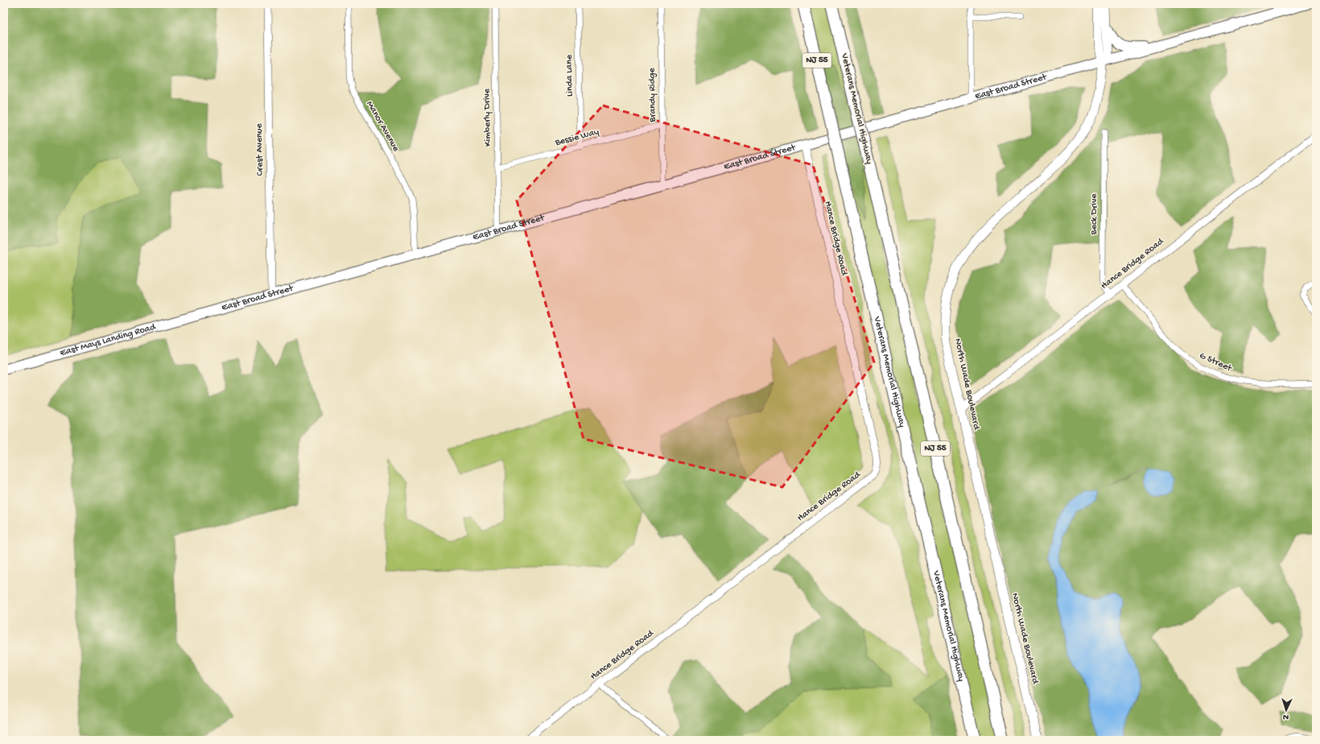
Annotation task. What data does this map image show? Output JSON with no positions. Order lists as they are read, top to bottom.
{
  "streets": {
    "highway": ["NJ 55", "Veterans Memorial Highway"],
    "main road": ["East Broad Street", "East Mays Landing Road", "North Wade Boulevard"],
    "street": [
      "Linda Lane",
      "Brandy Ridge",
      "Kimberly Drive",
      "Manor Avenue",
      "Bessie Way",
      "Crest Avenue",
      "Beck Drive",
      "Hance Bridge Road",
      "G Street"
    ]
  },
  "crossings": [
    ["Linda Lane", "Bessie Way"],
    ["East Broad Street", "Brandy Ridge"],
    ["East Broad Street", "Kimberly Drive"],
    ["East Broad Street", "Manor Avenue"],
    ["East Broad Street", "Crest Avenue"],
    ["East Broad Street", "Hance Bridge Road"],
    ["East Broad Street", "East Mays Landing Road"],
    ["East Broad Street", "North Wade Boulevard"],
    ["Brandy Ridge", "Bessie Way"],
    ["Kimberly Drive", "Bessie Way"],
    ["Beck Drive", "Hance Bridge Road"],
    ["Hance Bridge Road", "G Street"],
    ["Hance Bridge Road", "North Wade Boulevard"]
  ],
  "north": "bottom"
}
